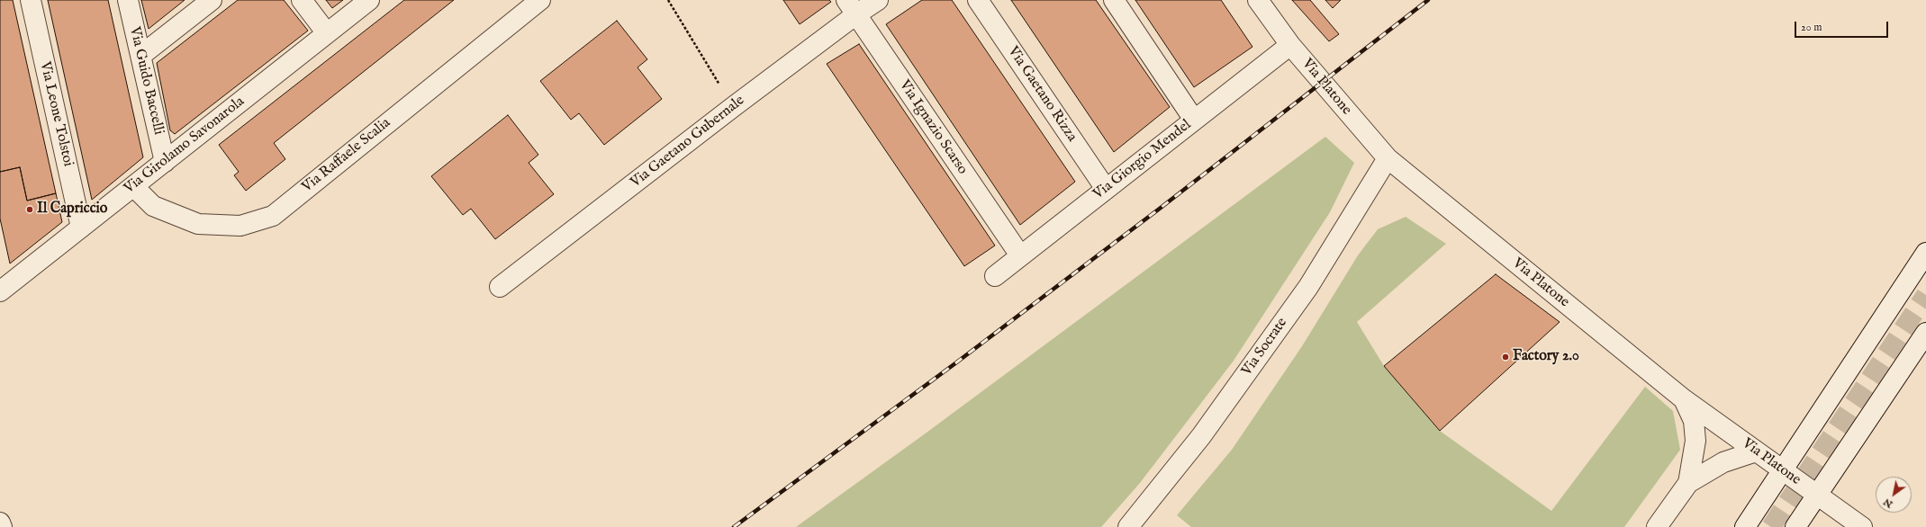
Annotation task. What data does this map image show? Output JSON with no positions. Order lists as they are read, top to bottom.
{
  "streets": {
    "street": [
      "Via Guido Baccelli",
      "Via Platone",
      "Via Gaetano Rizza",
      "Via Leone Tolstoi",
      "Via Ignazio Scarso",
      "Via Gaetano Gubernale",
      "Via Girolamo Savonarola",
      "Via Raffaele Scalia",
      "Via Giorgio Mendel",
      "Via Socrate"
    ]
  },
  "crossings": [
    ["Via Guido Baccelli", "Via Girolamo Savonarola"],
    ["Via Platone", "Via Giorgio Mendel"],
    ["Via Platone", "Via Socrate"],
    ["Via Gaetano Rizza", "Via Giorgio Mendel"],
    ["Via Leone Tolstoi", "Via Girolamo Savonarola"],
    ["Via Ignazio Scarso", "Via Gaetano Gubernale"],
    ["Via Ignazio Scarso", "Via Giorgio Mendel"],
    ["Via Girolamo Savonarola", "Via Raffaele Scalia"]
  ],
  "places": ["Il Capriccio", "Factory 2.0"],
  "scale_bar": "20 m",
  "north": "bottom left"
}
